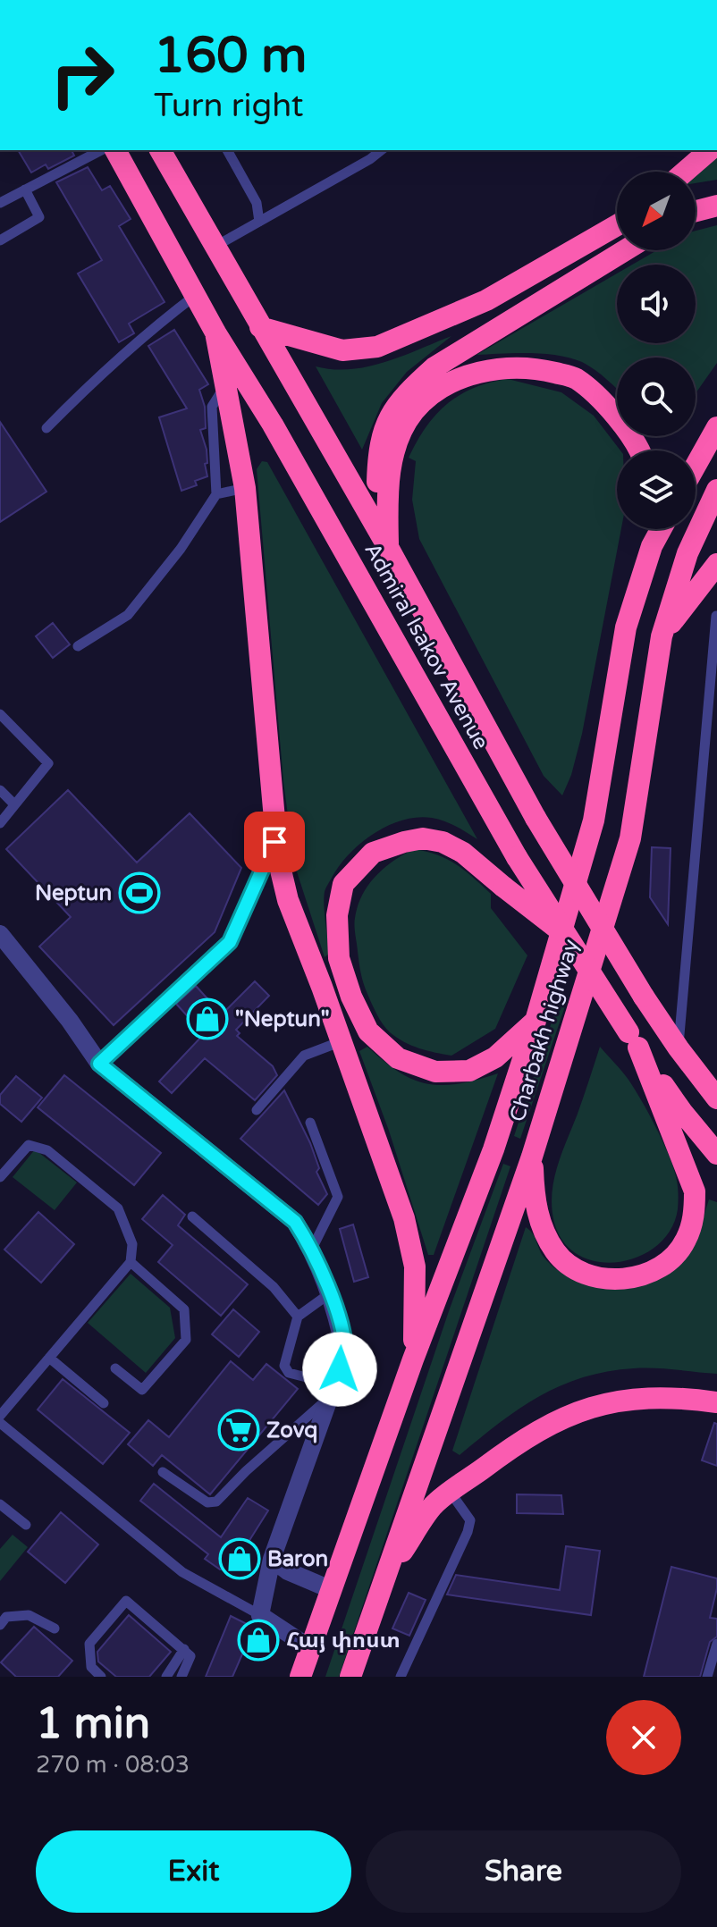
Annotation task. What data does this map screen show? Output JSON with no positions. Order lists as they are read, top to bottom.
{
  "streets": {
    "highway": ["Admiral Isakov Avenue", "Charbakh highway"]
  },
  "places": {
    "sports": ["Neptun"],
    "shop": ["\"Neptun\"", "Baron", "Հայ փոստ"],
    "supermarket": ["Zovq"]
  },
  "north": "bottom left",
  "page": {
    "turn": ["160 m", "Turn right"],
    "heading": ["1 min", "270 m · 08:03"],
    "buttons": ["Exit", "Share"]
  }
}
